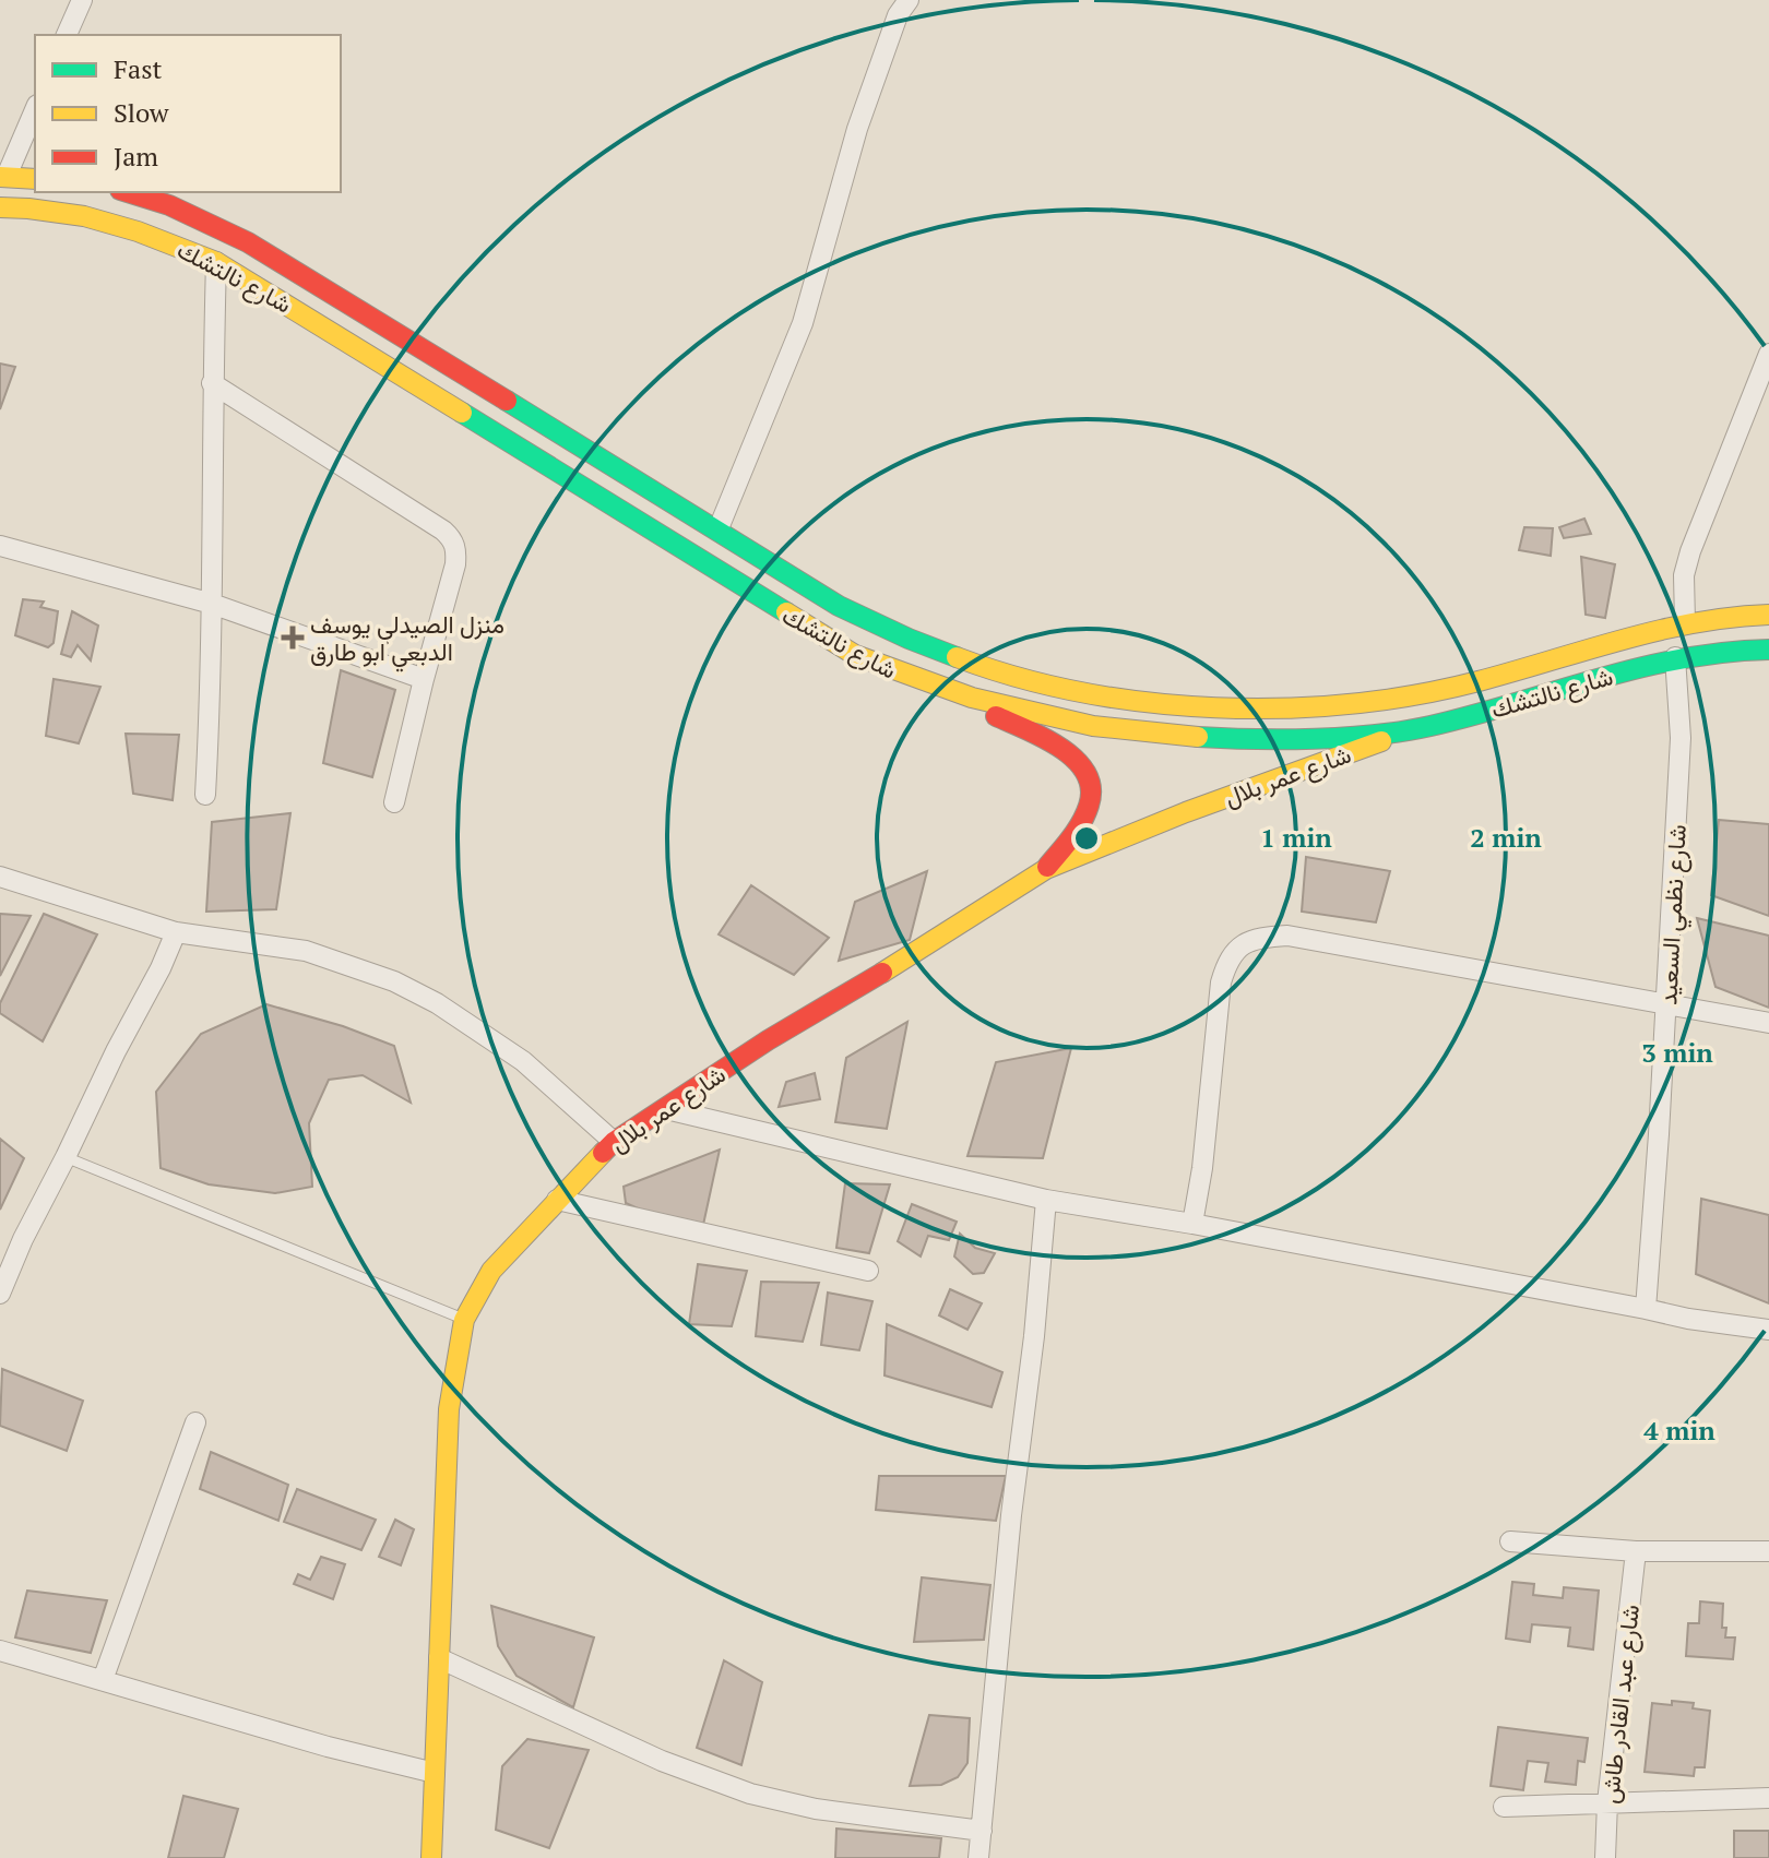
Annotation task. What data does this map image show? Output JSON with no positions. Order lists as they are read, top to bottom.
{
  "streets": {
    "main road": ["شارع نالتشك", "شارع عمر بلال"],
    "street": ["شارع نظمي السعيد", "شارع عبد القادر طاش"]
  },
  "crossings": [
    ["شارع نالتشك", "شارع عمر بلال"],
    ["شارع نالتشك", "شارع نظمي السعيد"]
  ],
  "places": {
    "health": ["منزل الصيدلي يوسف الدبعي ابو طارق"]
  },
  "legend": ["Fast", "Slow", "Jam"],
  "rings": [
    "1 min",
    "2 min",
    "3 min",
    "4 min"
  ]
}
